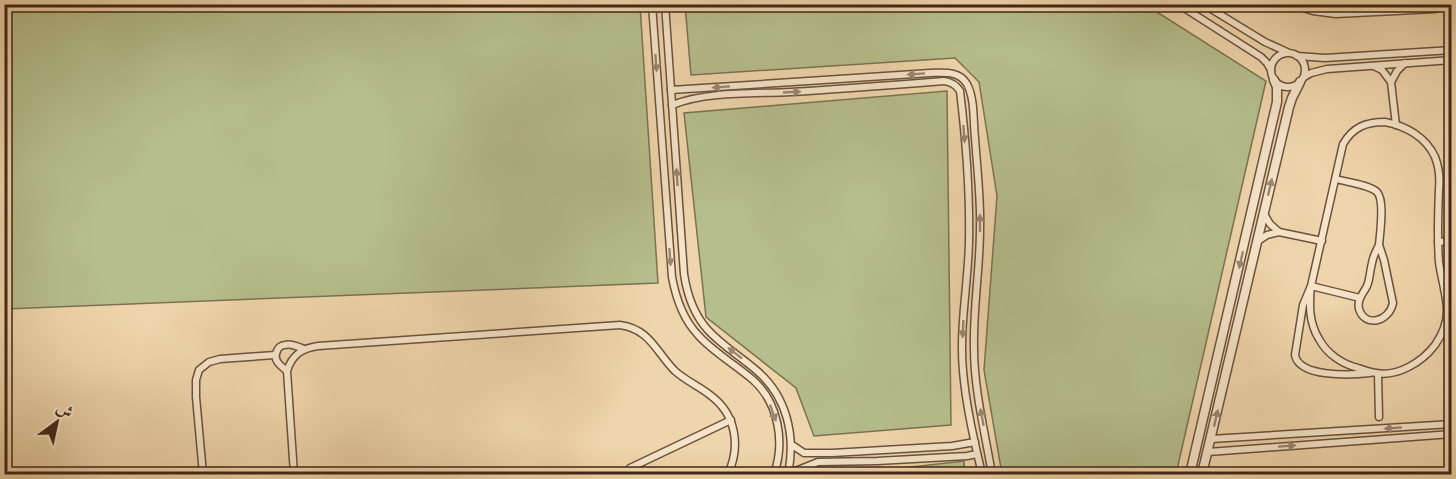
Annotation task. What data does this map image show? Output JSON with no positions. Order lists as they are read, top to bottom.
{
  "north": "top right"
}
